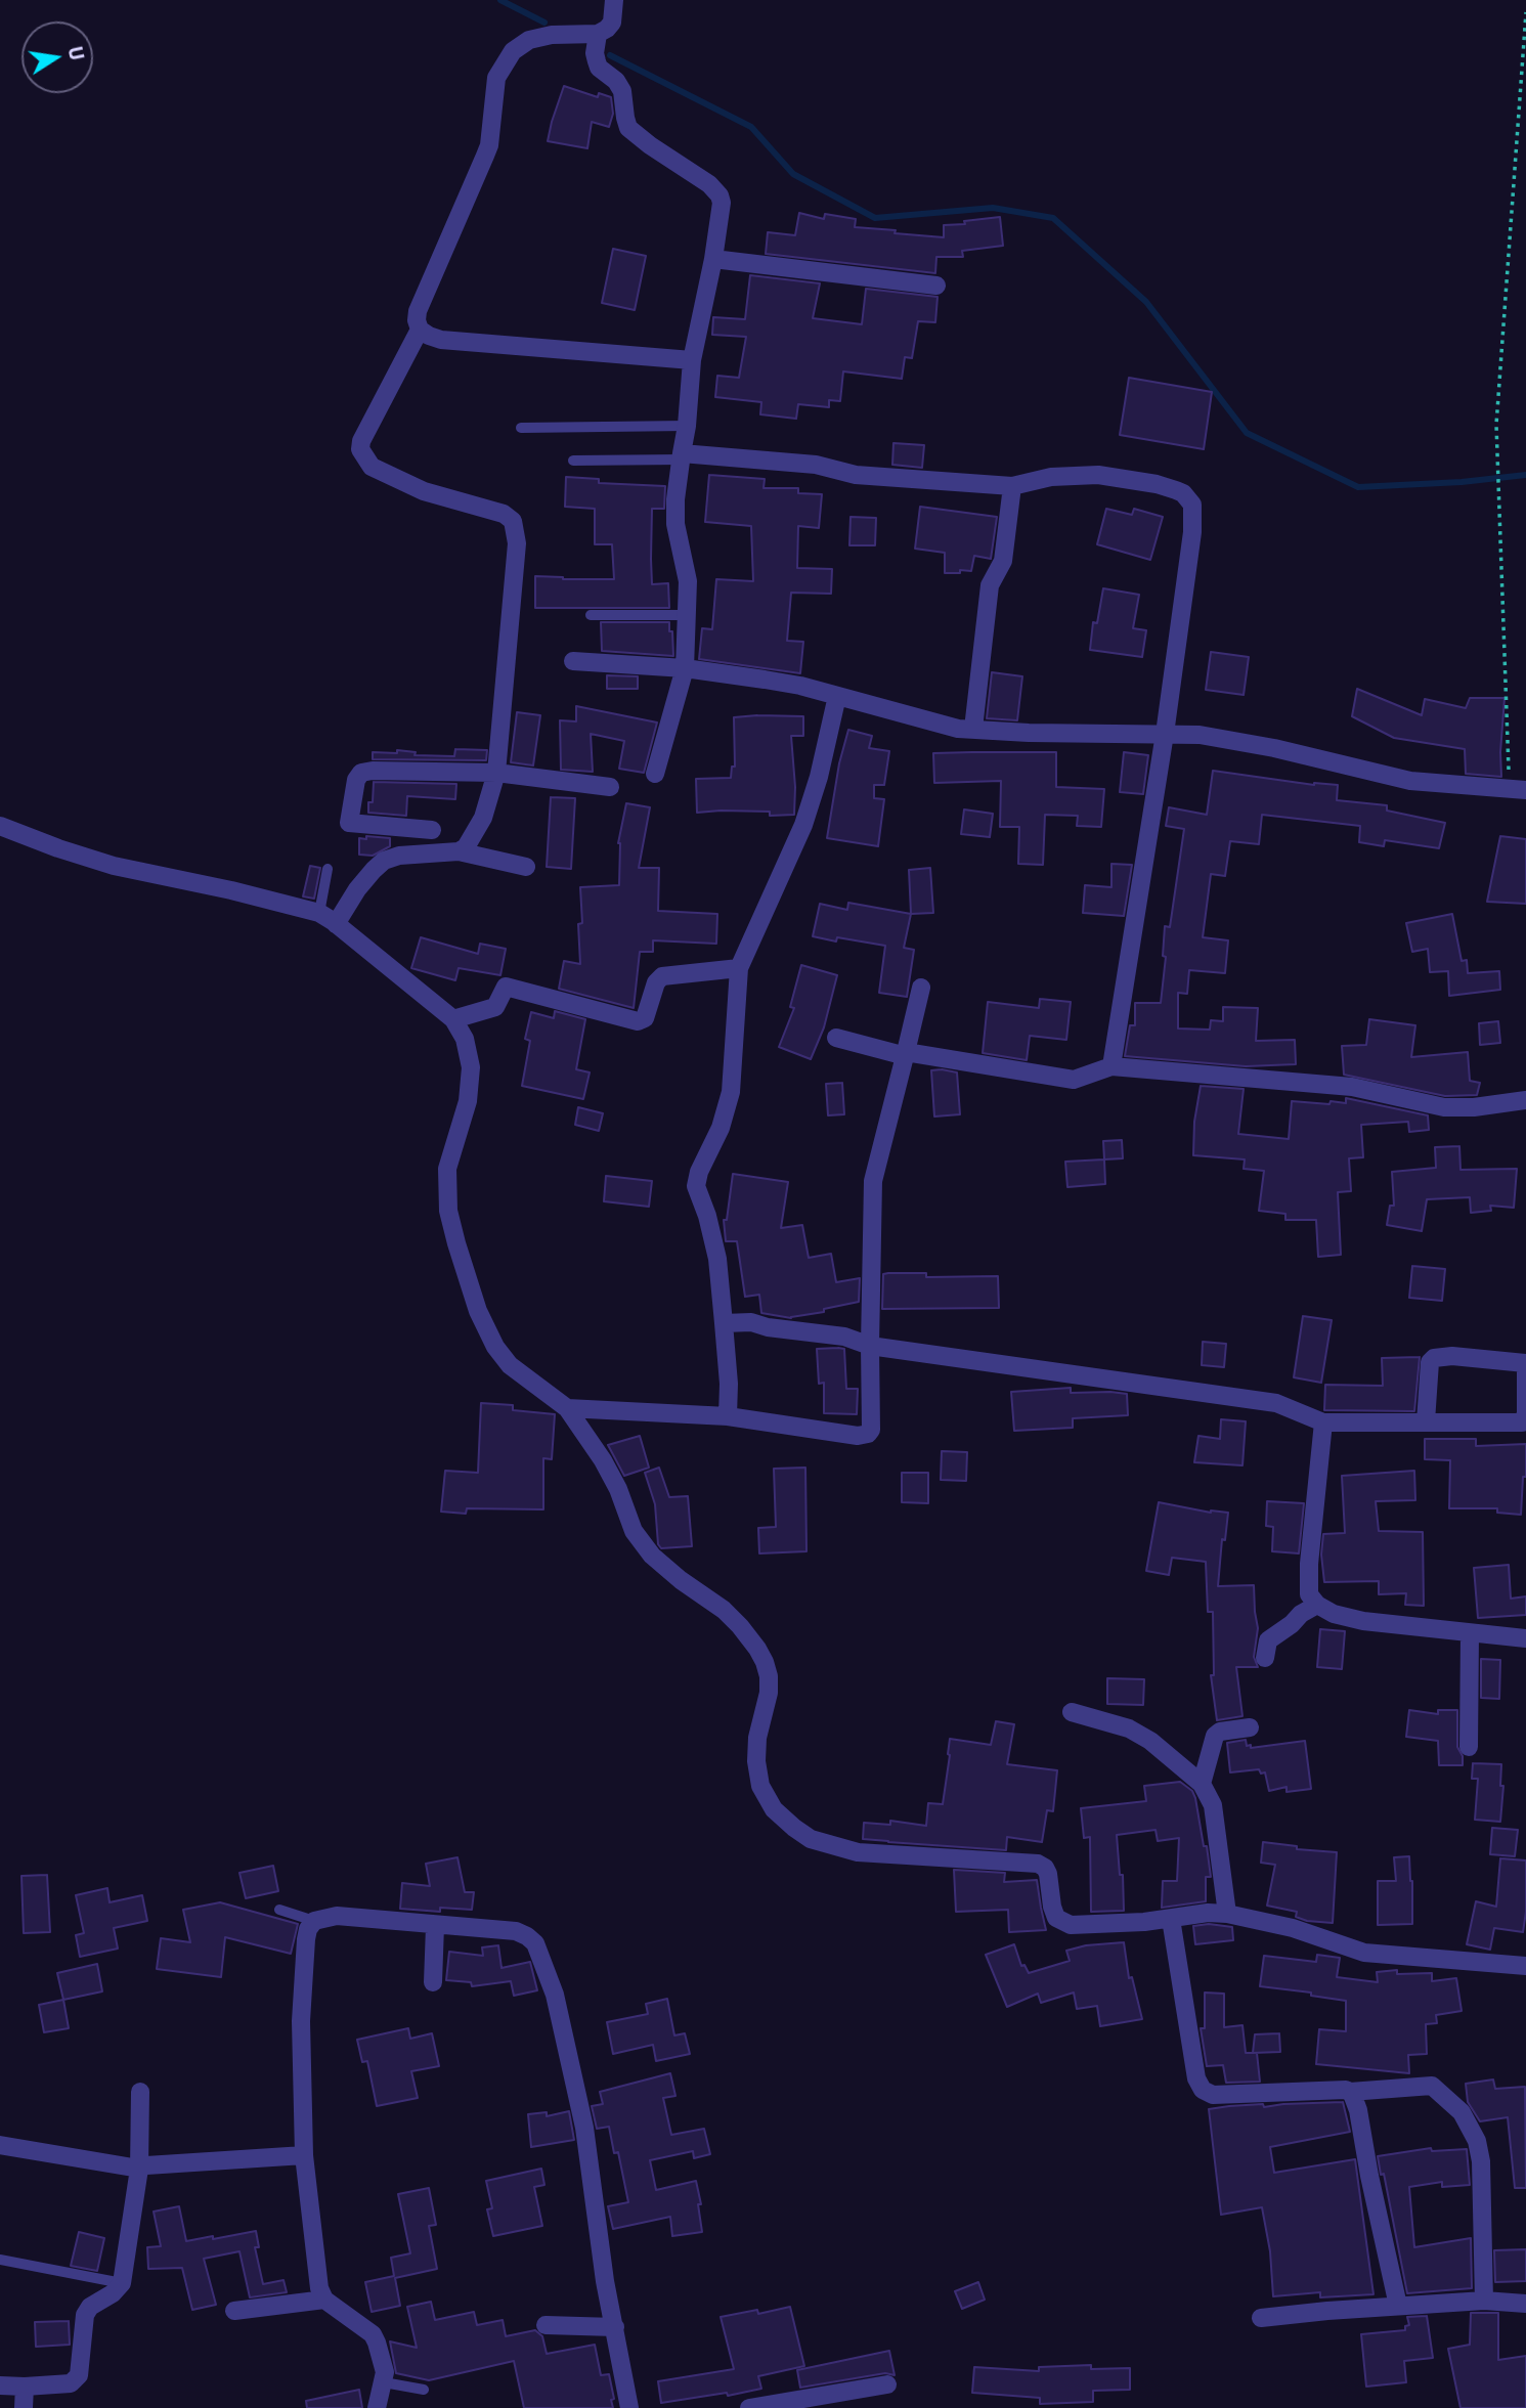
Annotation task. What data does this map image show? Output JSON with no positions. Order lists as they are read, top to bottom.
{
  "north": "right"
}
